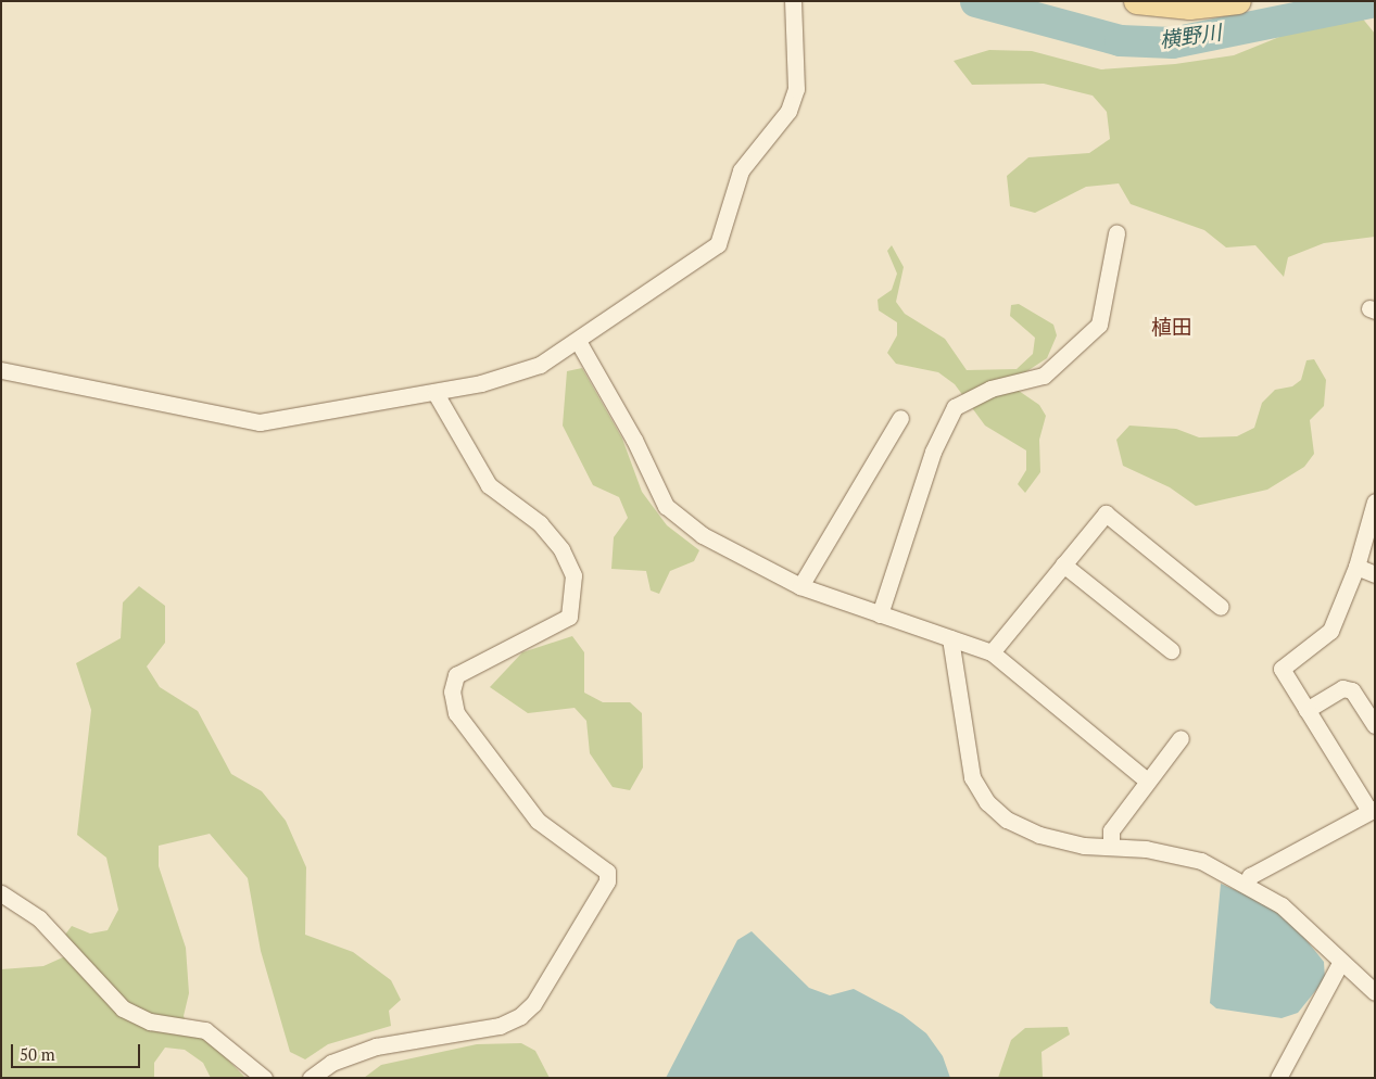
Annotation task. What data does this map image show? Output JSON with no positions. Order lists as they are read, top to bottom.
{
  "districts": ["植田"],
  "water": ["横野川"],
  "scale_bar": "50 m"
}
